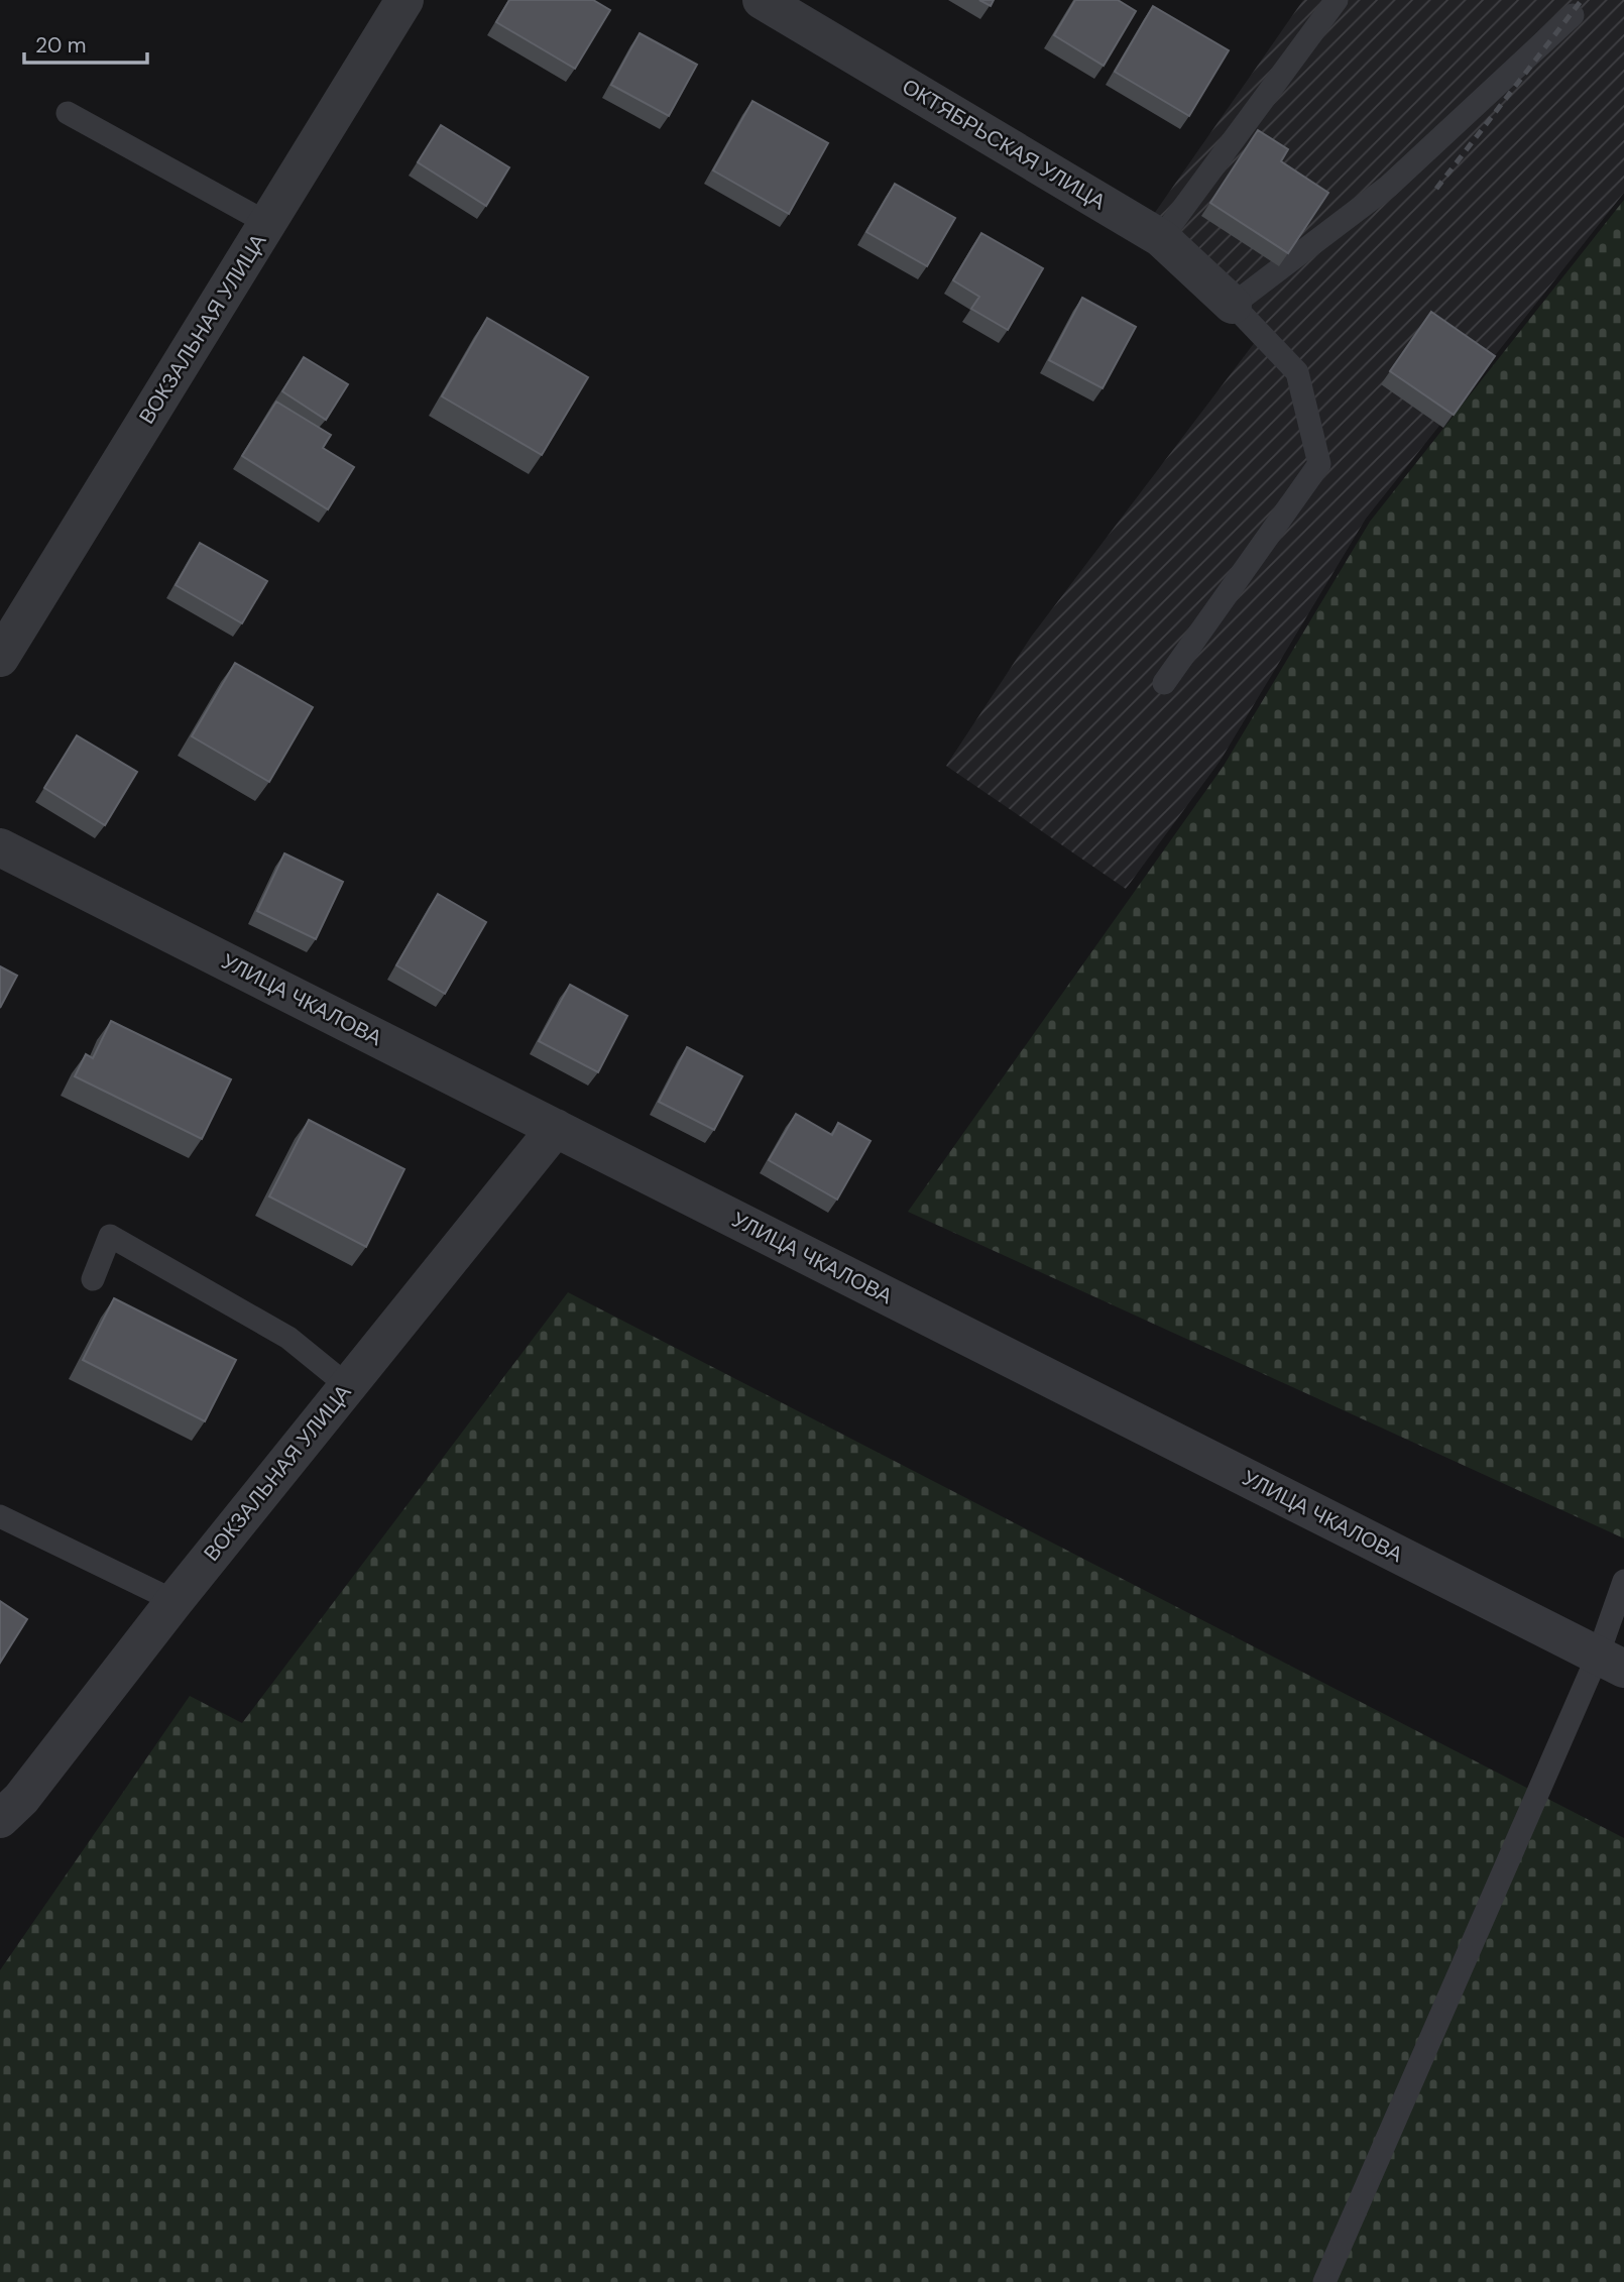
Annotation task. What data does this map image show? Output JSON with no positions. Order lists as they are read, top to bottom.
{
  "streets": {
    "street": ["ОКТЯБРЬСКАЯ УЛИЦА", "ВОКЗАЛЬНАЯ УЛИЦА", "УЛИЦА ЧКАЛОВА"]
  },
  "crossings": [
    ["ВОКЗАЛЬНАЯ УЛИЦА", "УЛИЦА ЧКАЛОВА"]
  ],
  "scale_bar": "20 m"
}
